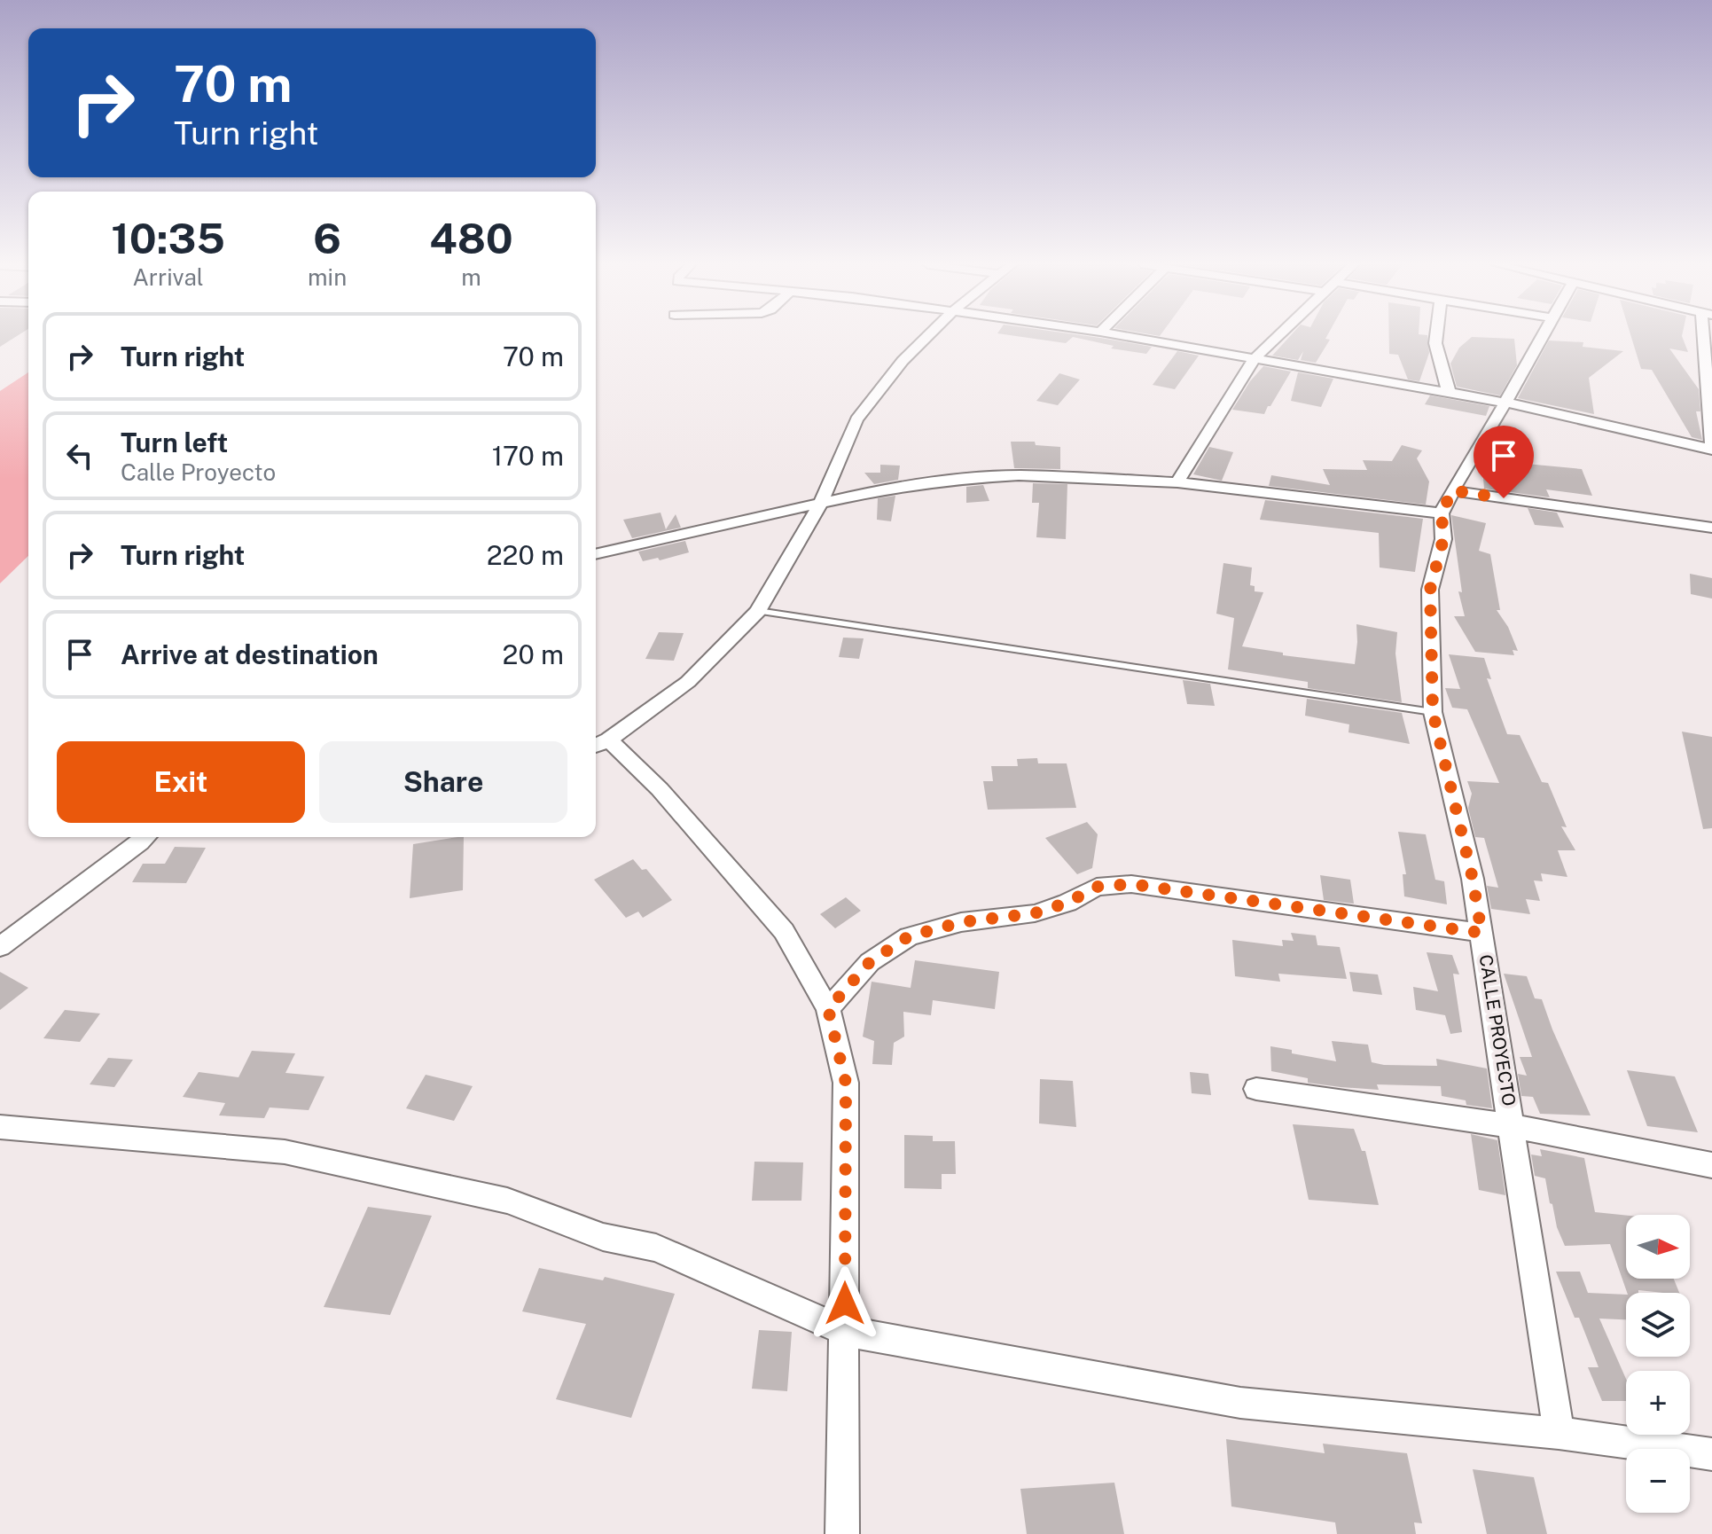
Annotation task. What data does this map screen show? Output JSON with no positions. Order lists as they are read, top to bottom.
{
  "streets": {
    "street": ["CALLE PROYECTO"]
  },
  "north": "right",
  "page": {
    "turn": ["70 m", "Turn right"],
    "eta": [
      "10:35",
      "Arrival",
      "6",
      "min",
      "480",
      "m"
    ],
    "list": [
      {
        "name": "Turn right",
        "value": "70 m"
      },
      {
        "name": "Turn left",
        "note": "Calle Proyecto",
        "value": "170 m"
      },
      {
        "name": "Turn right",
        "value": "220 m"
      },
      {
        "name": "Arrive at destination",
        "value": "20 m"
      }
    ],
    "buttons": ["Exit", "Share"],
    "map_buttons": ["+", "−"]
  }
}
